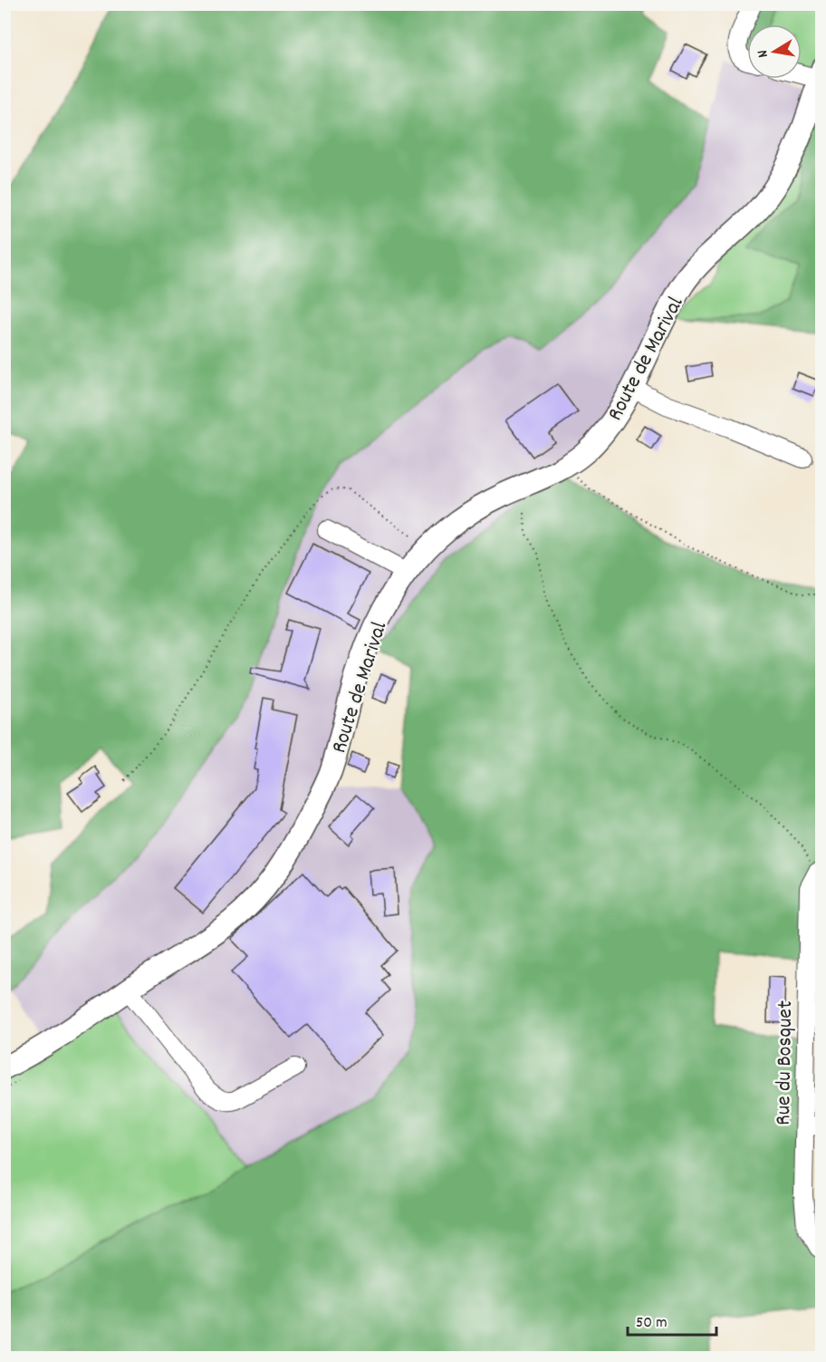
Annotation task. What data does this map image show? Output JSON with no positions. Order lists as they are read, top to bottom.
{
  "streets": {
    "main road": ["Route de Marival"],
    "street": ["Rue du Bosquet"]
  },
  "scale_bar": "50 m",
  "north": "left"
}
